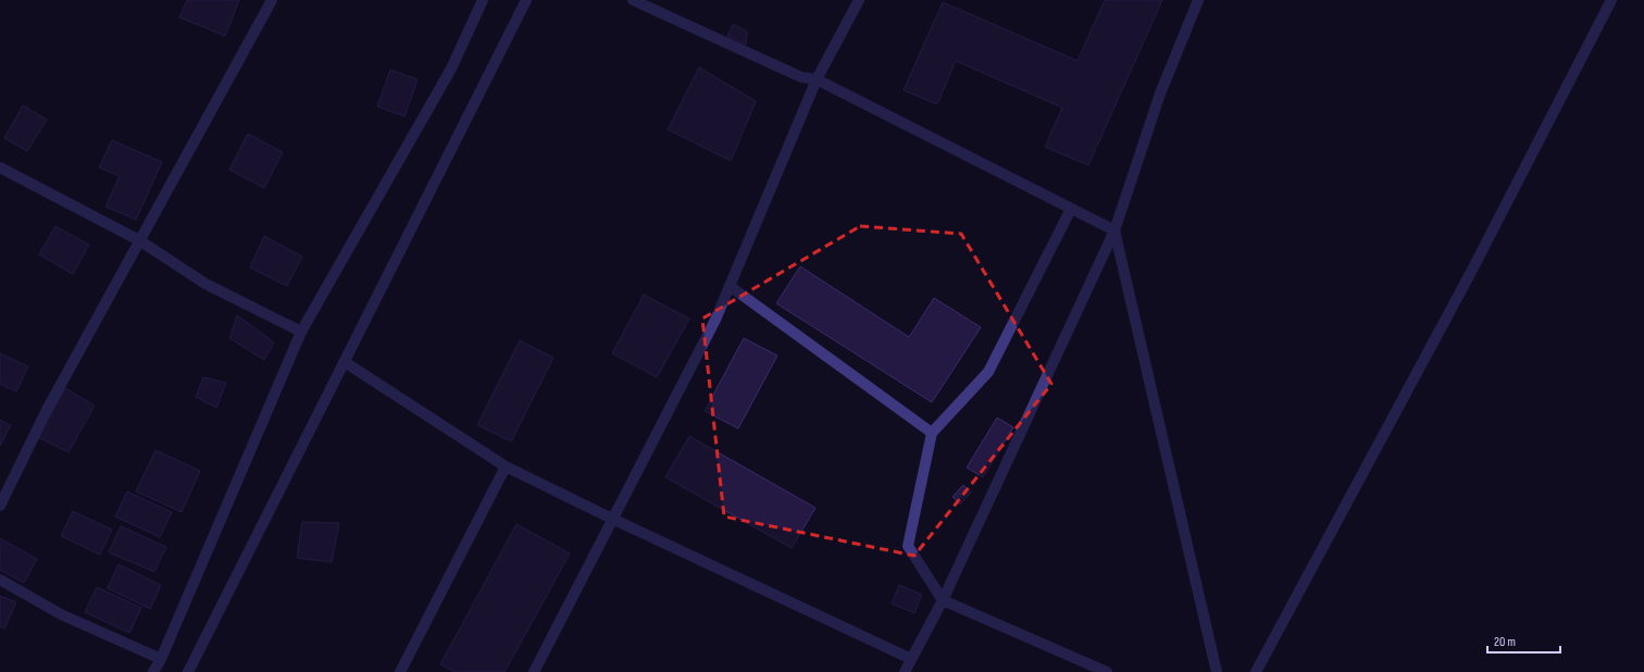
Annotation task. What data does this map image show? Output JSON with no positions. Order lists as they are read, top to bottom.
{
  "scale_bar": "20 m"
}
